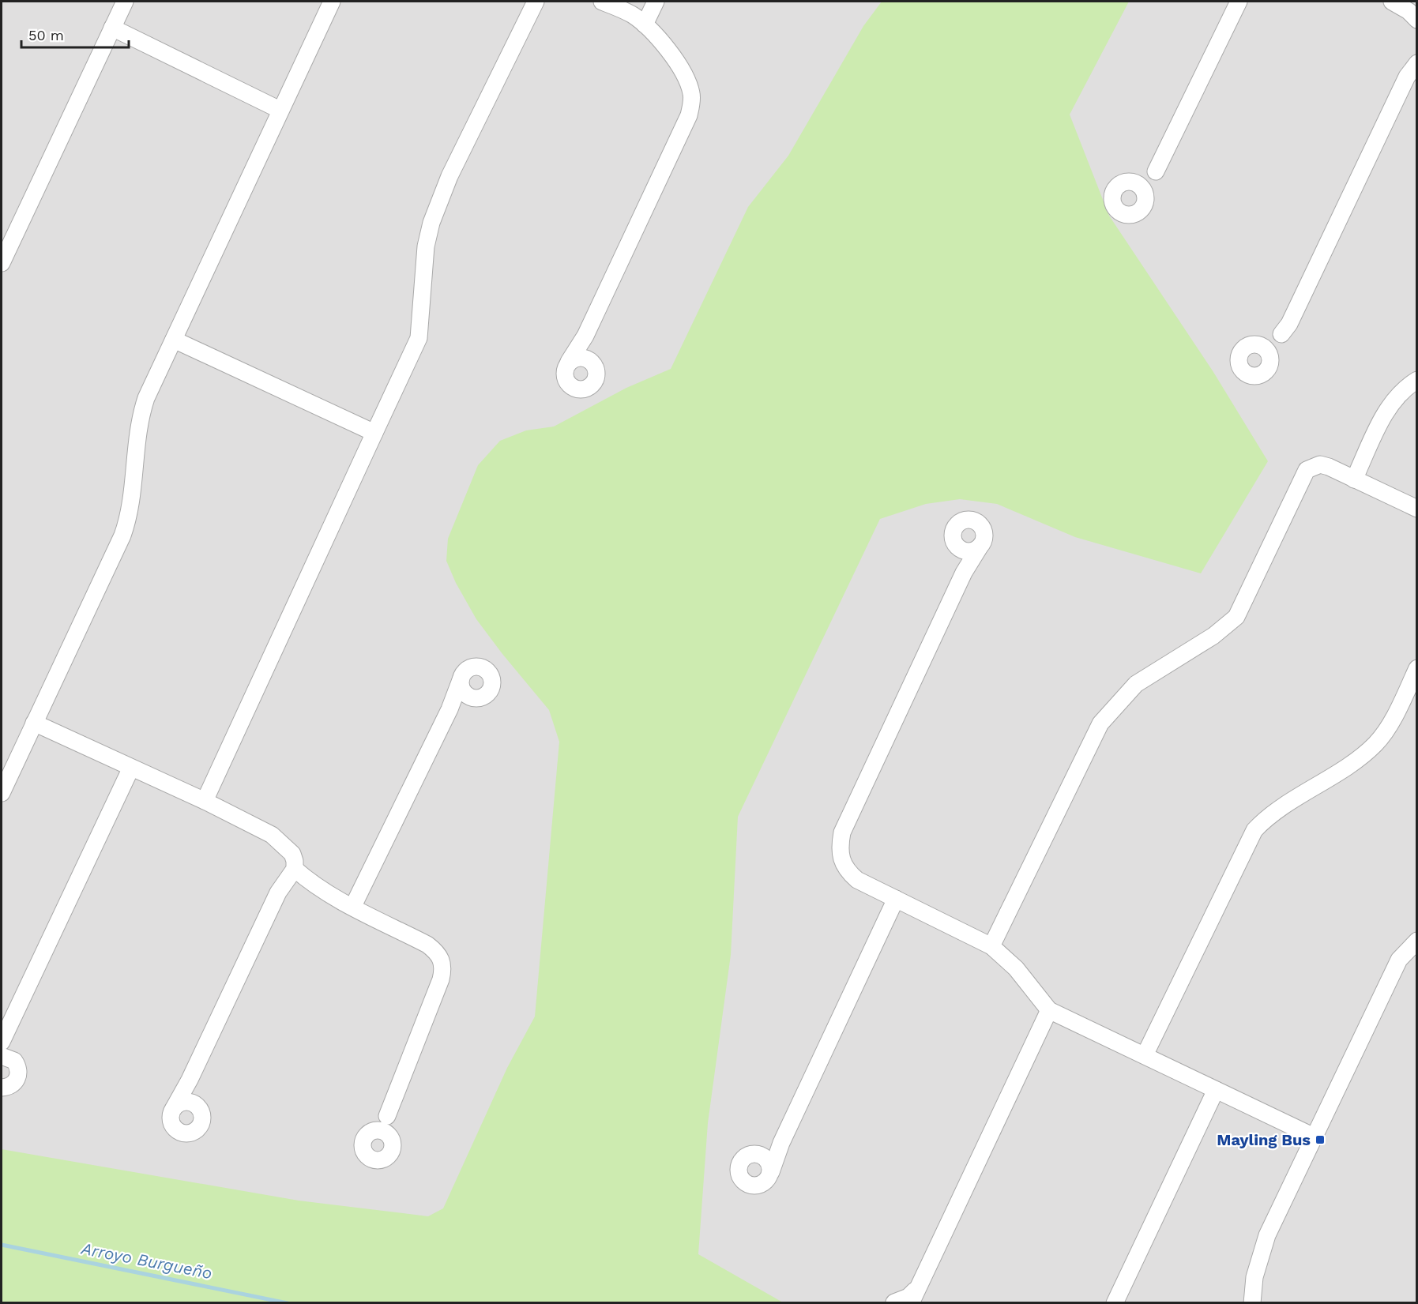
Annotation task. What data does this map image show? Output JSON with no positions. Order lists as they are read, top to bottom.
{
  "water": ["Arroyo Burgueño"],
  "places": {
    "transit": ["Mayling Bus"]
  },
  "scale_bar": "50 m"
}
